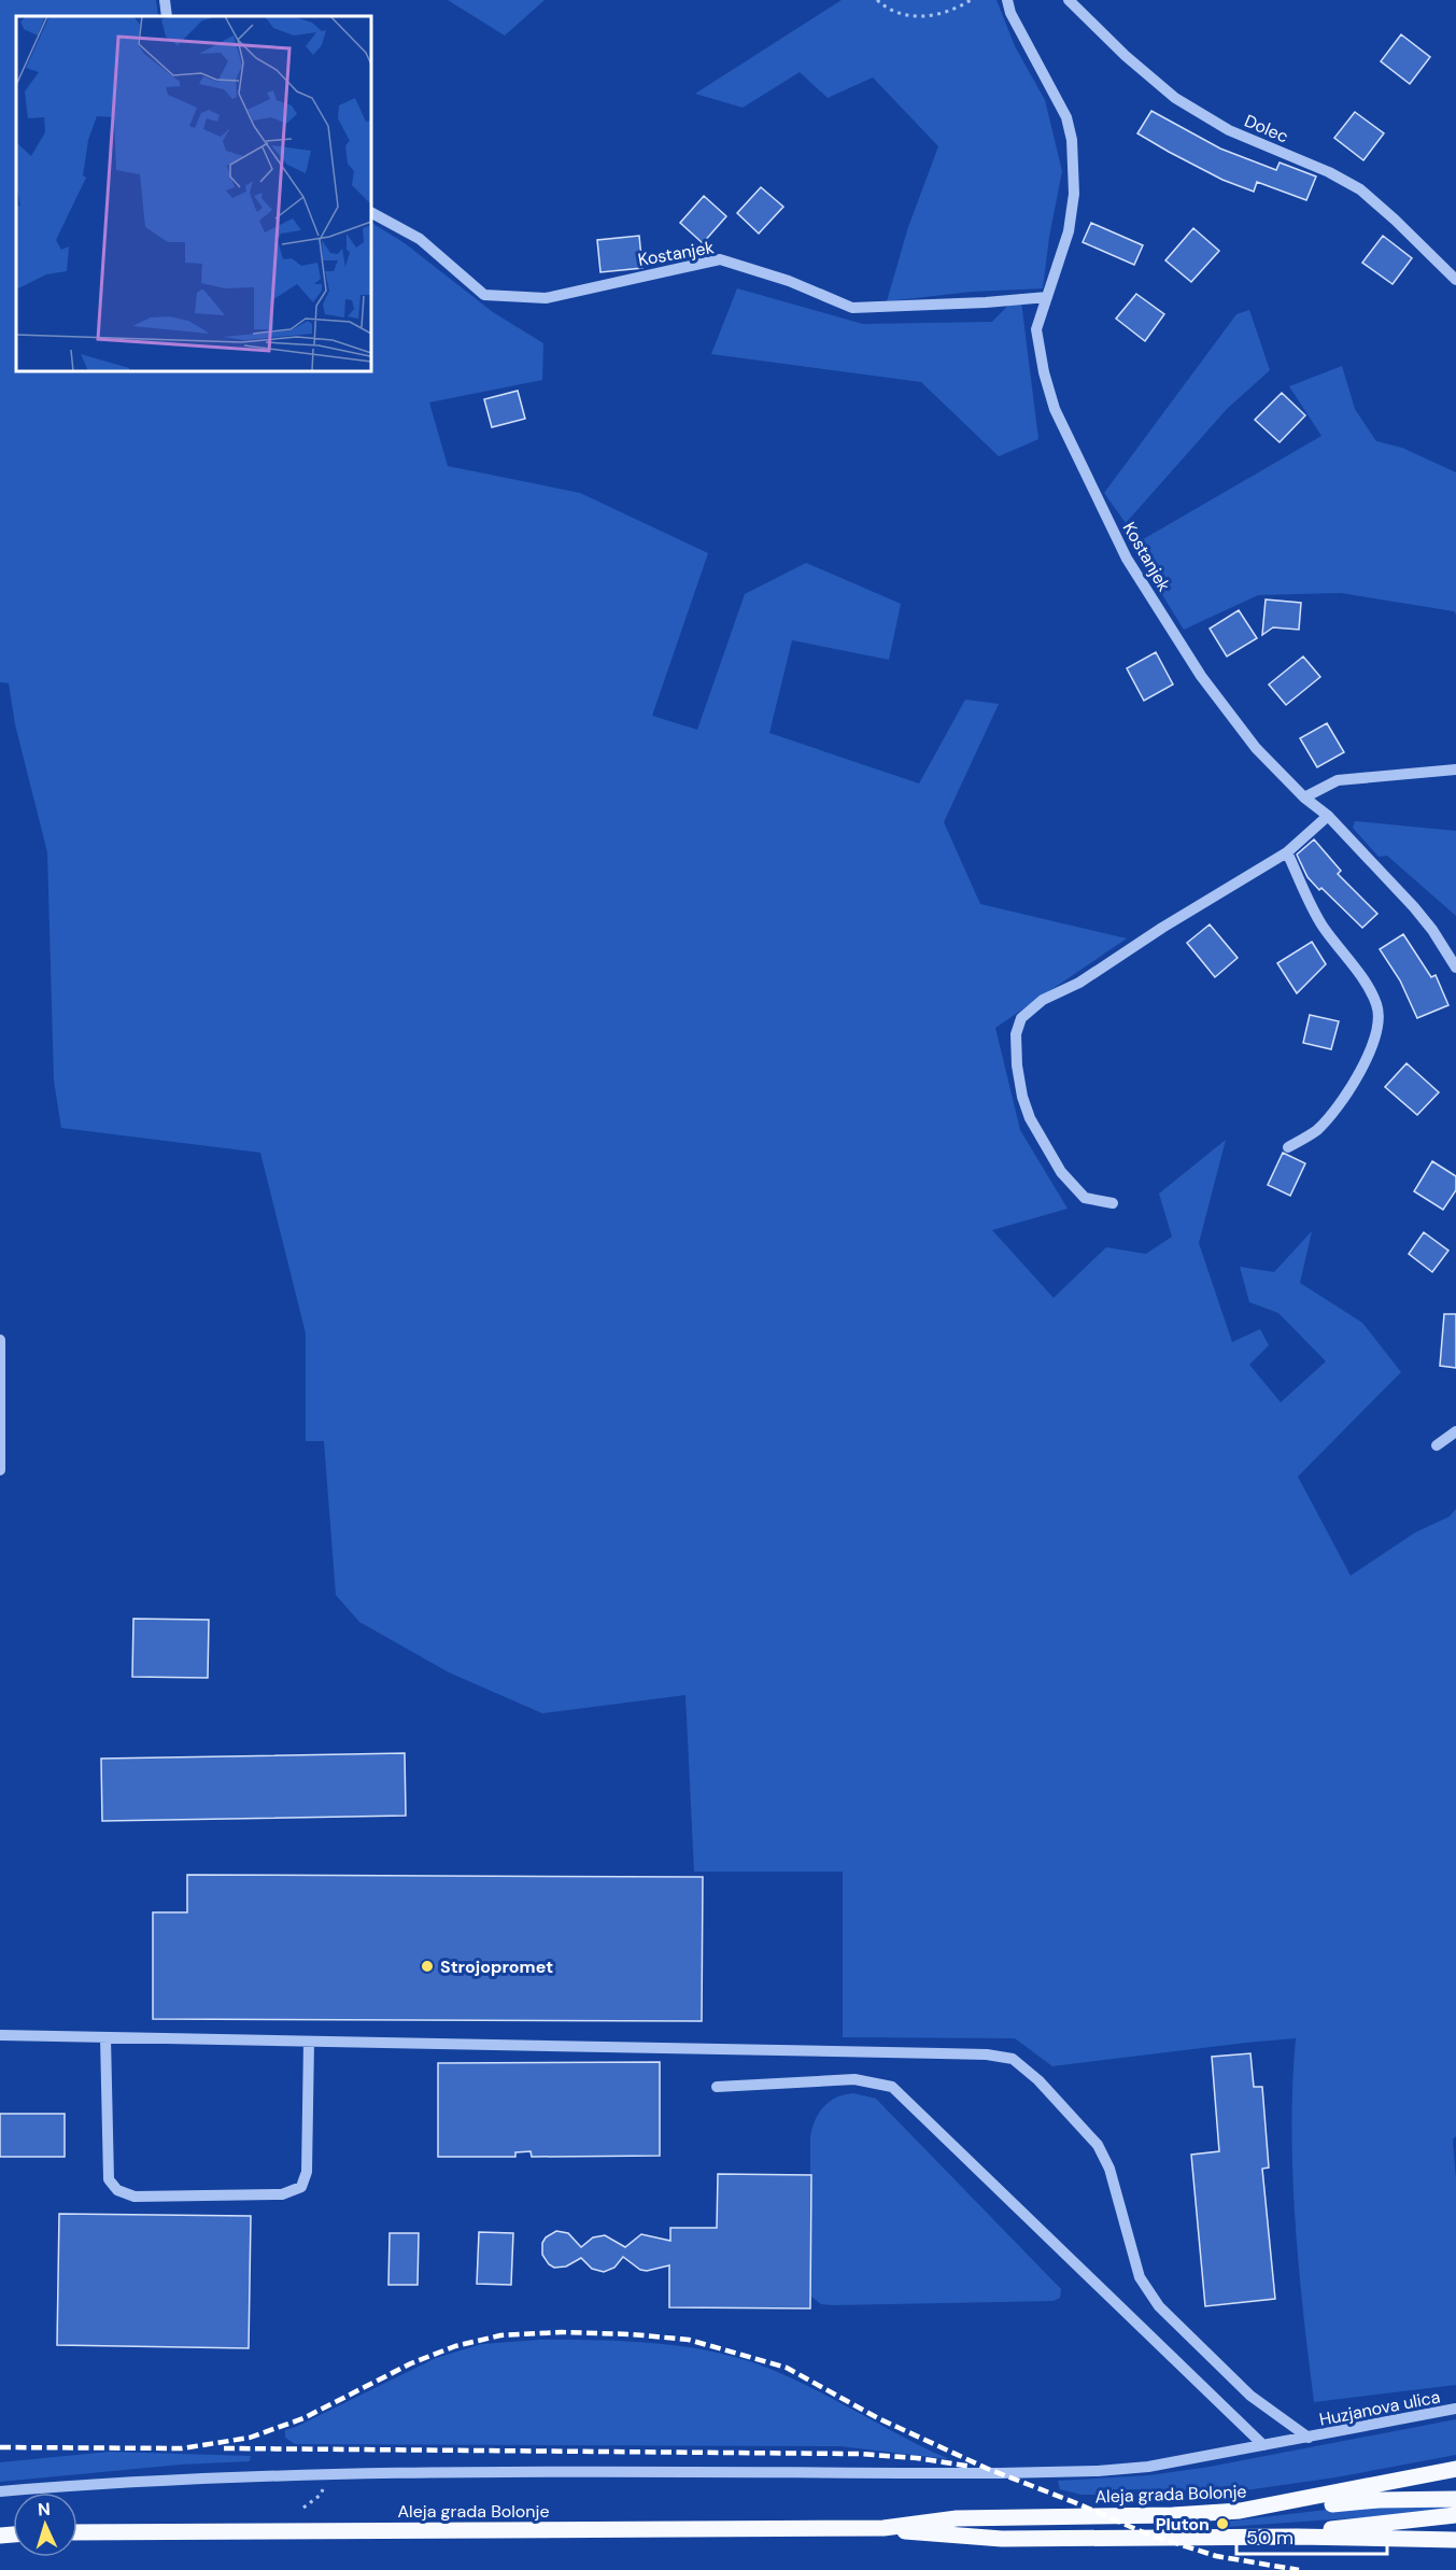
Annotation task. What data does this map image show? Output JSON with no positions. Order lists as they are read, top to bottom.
{
  "streets": {
    "main road": ["Aleja grada Bolonje"],
    "street": ["Dolec", "Kostanjek", "Huzjanova ulica"]
  },
  "places": ["Strojopromet", "Pluton"],
  "scale_bar": "50 m",
  "north": "top"
}
